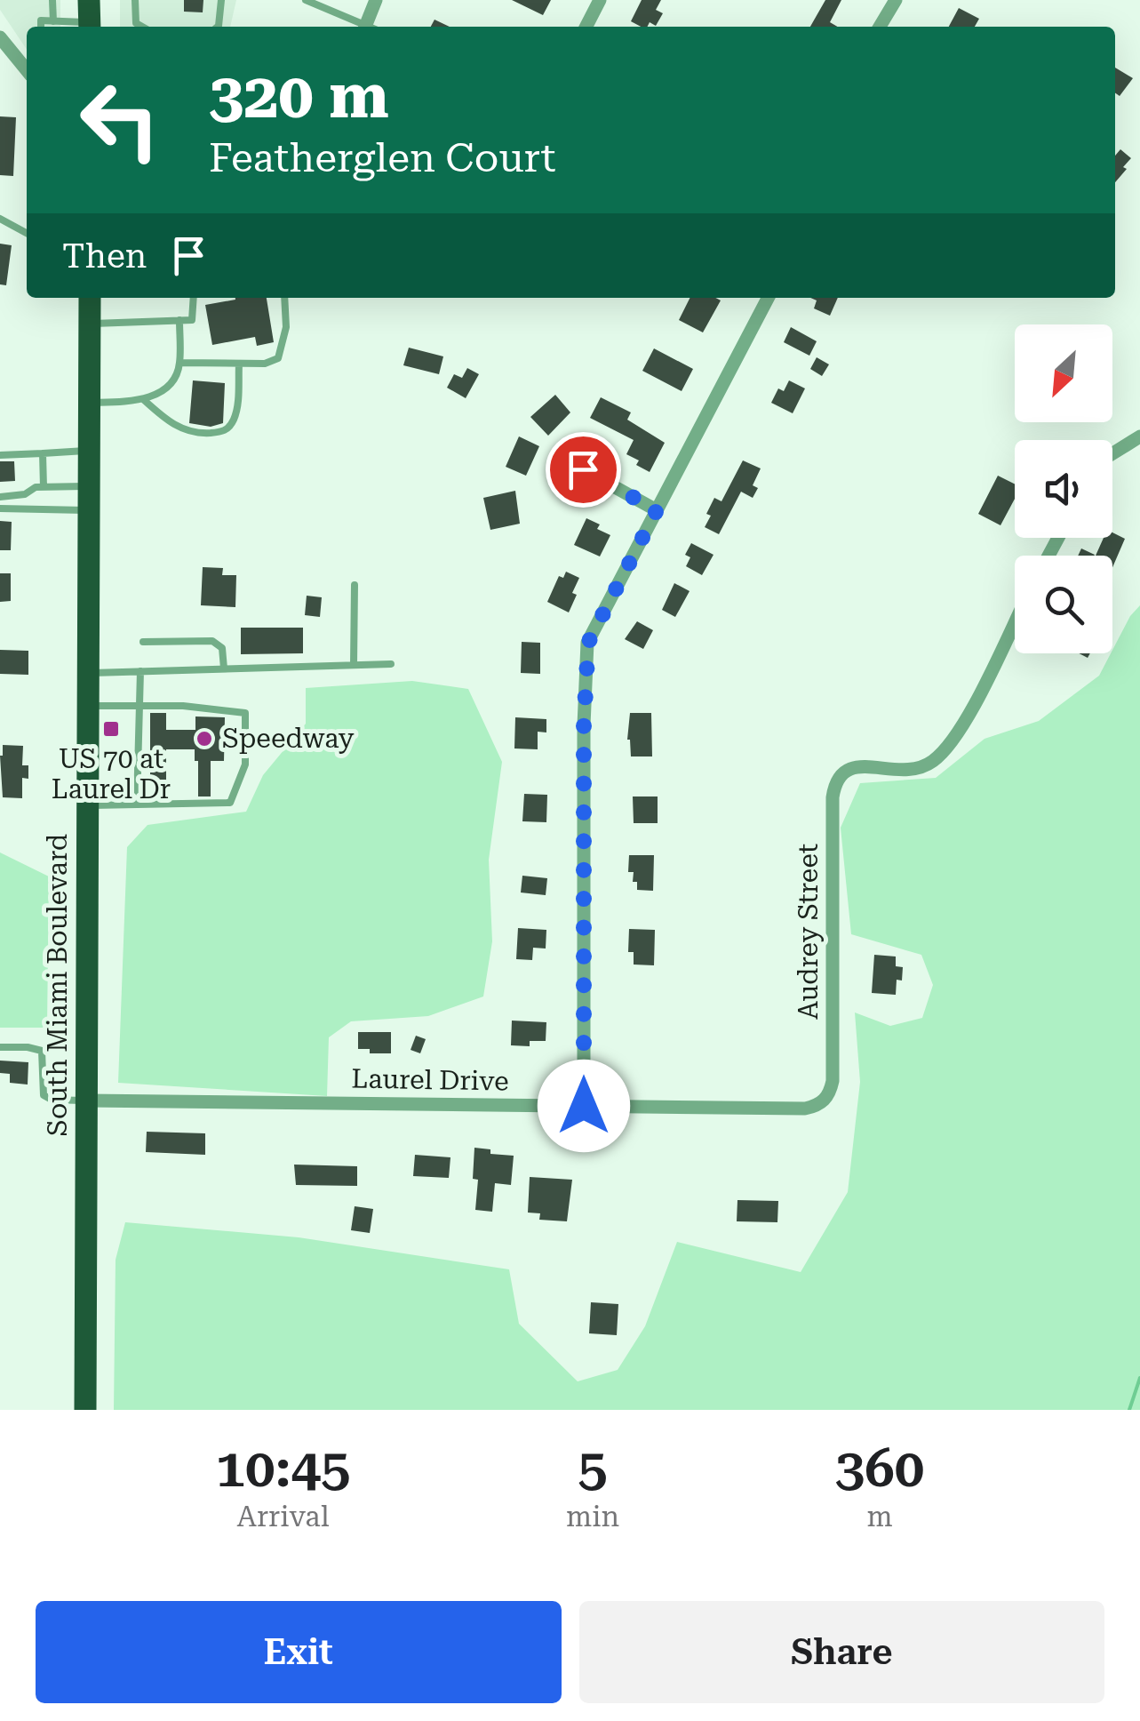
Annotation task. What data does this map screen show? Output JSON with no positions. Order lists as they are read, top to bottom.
{
  "streets": {
    "highway": ["South Miami Boulevard"],
    "street": ["Audrey Street", "Laurel Drive"]
  },
  "crossings": [
    ["Audrey Street", "Laurel Drive"],
    ["South Miami Boulevard", "Laurel Drive"]
  ],
  "places": {
    "transit": ["US 70 at Laurel Dr"],
    "other": ["Speedway"]
  },
  "north": "bottom left",
  "page": {
    "turn": ["320 m", "Featherglen Court"],
    "then": "Then",
    "eta": [
      "10:45",
      "Arrival",
      "5",
      "min",
      "360",
      "m"
    ],
    "buttons": ["Exit", "Share"]
  }
}
